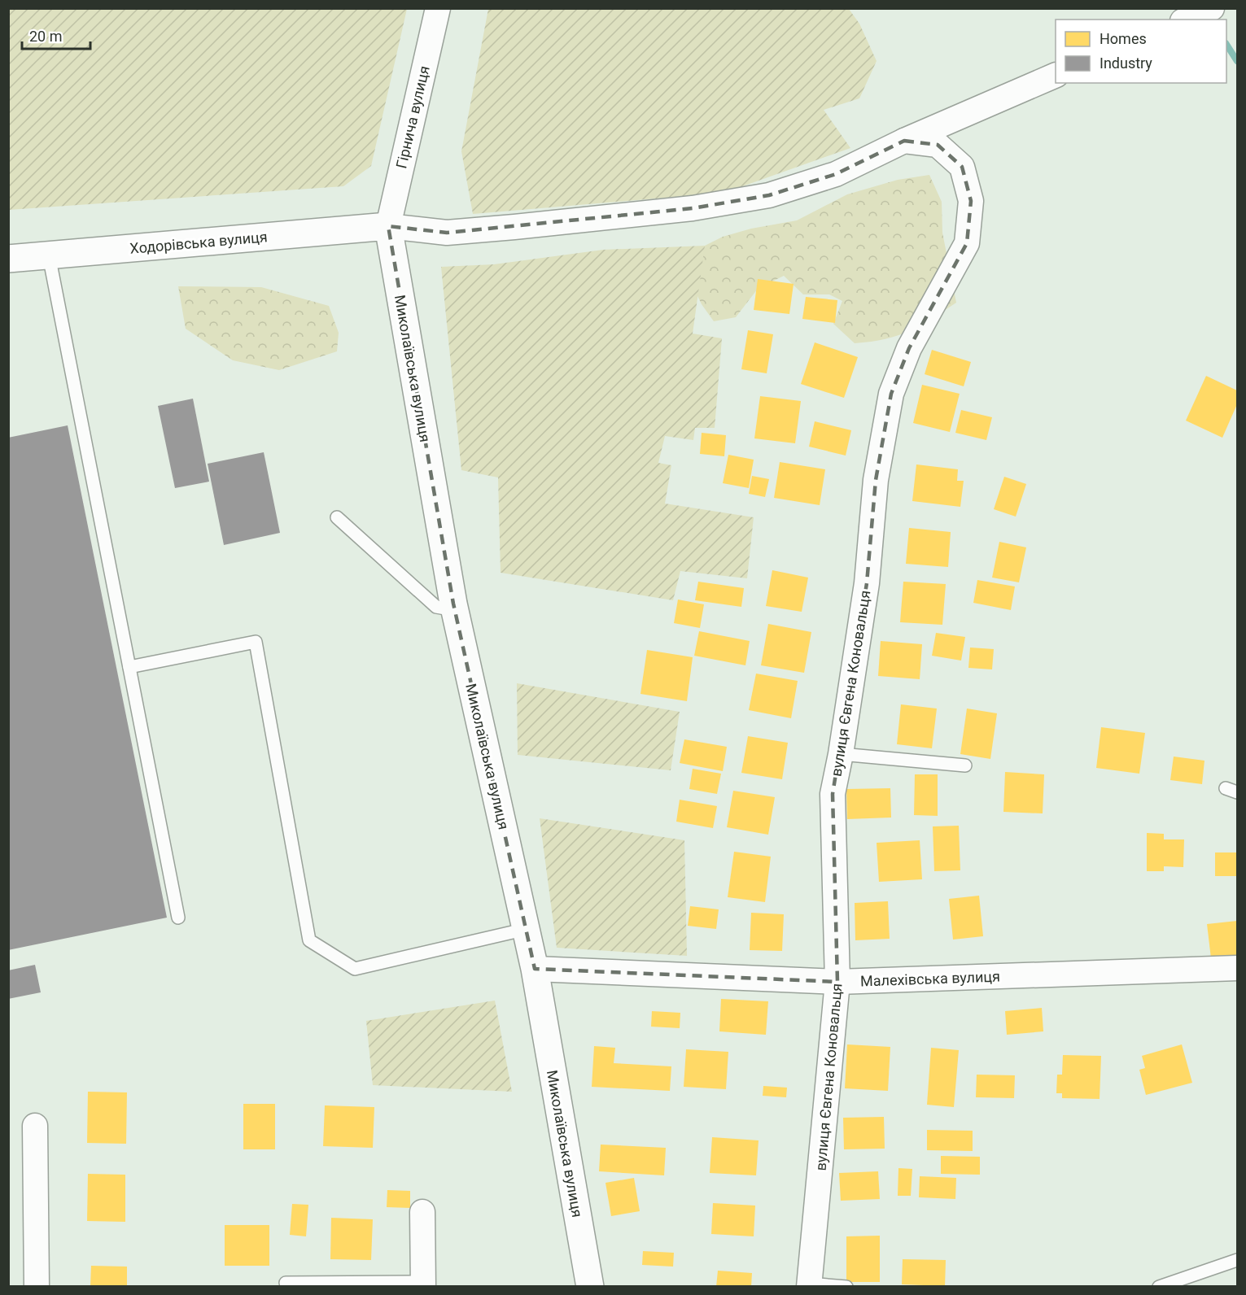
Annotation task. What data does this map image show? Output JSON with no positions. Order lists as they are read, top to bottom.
{
  "streets": {
    "main road": ["Ходорівська вулиця", "Миколаївська вулиця"],
    "street": ["Гірнича вулиця", "вулиця Євгена Коновальця", "Малехівська вулиця"]
  },
  "crossings": [
    ["Гірнича вулиця", "Ходорівська вулиця"],
    ["Гірнича вулиця", "Миколаївська вулиця"],
    ["Ходорівська вулиця", "Миколаївська вулиця"],
    ["Миколаївська вулиця", "Малехівська вулиця"],
    ["вулиця Євгена Коновальця", "Малехівська вулиця"]
  ],
  "legend": ["Homes", "Industry"],
  "scale_bar": "20 m"
}
